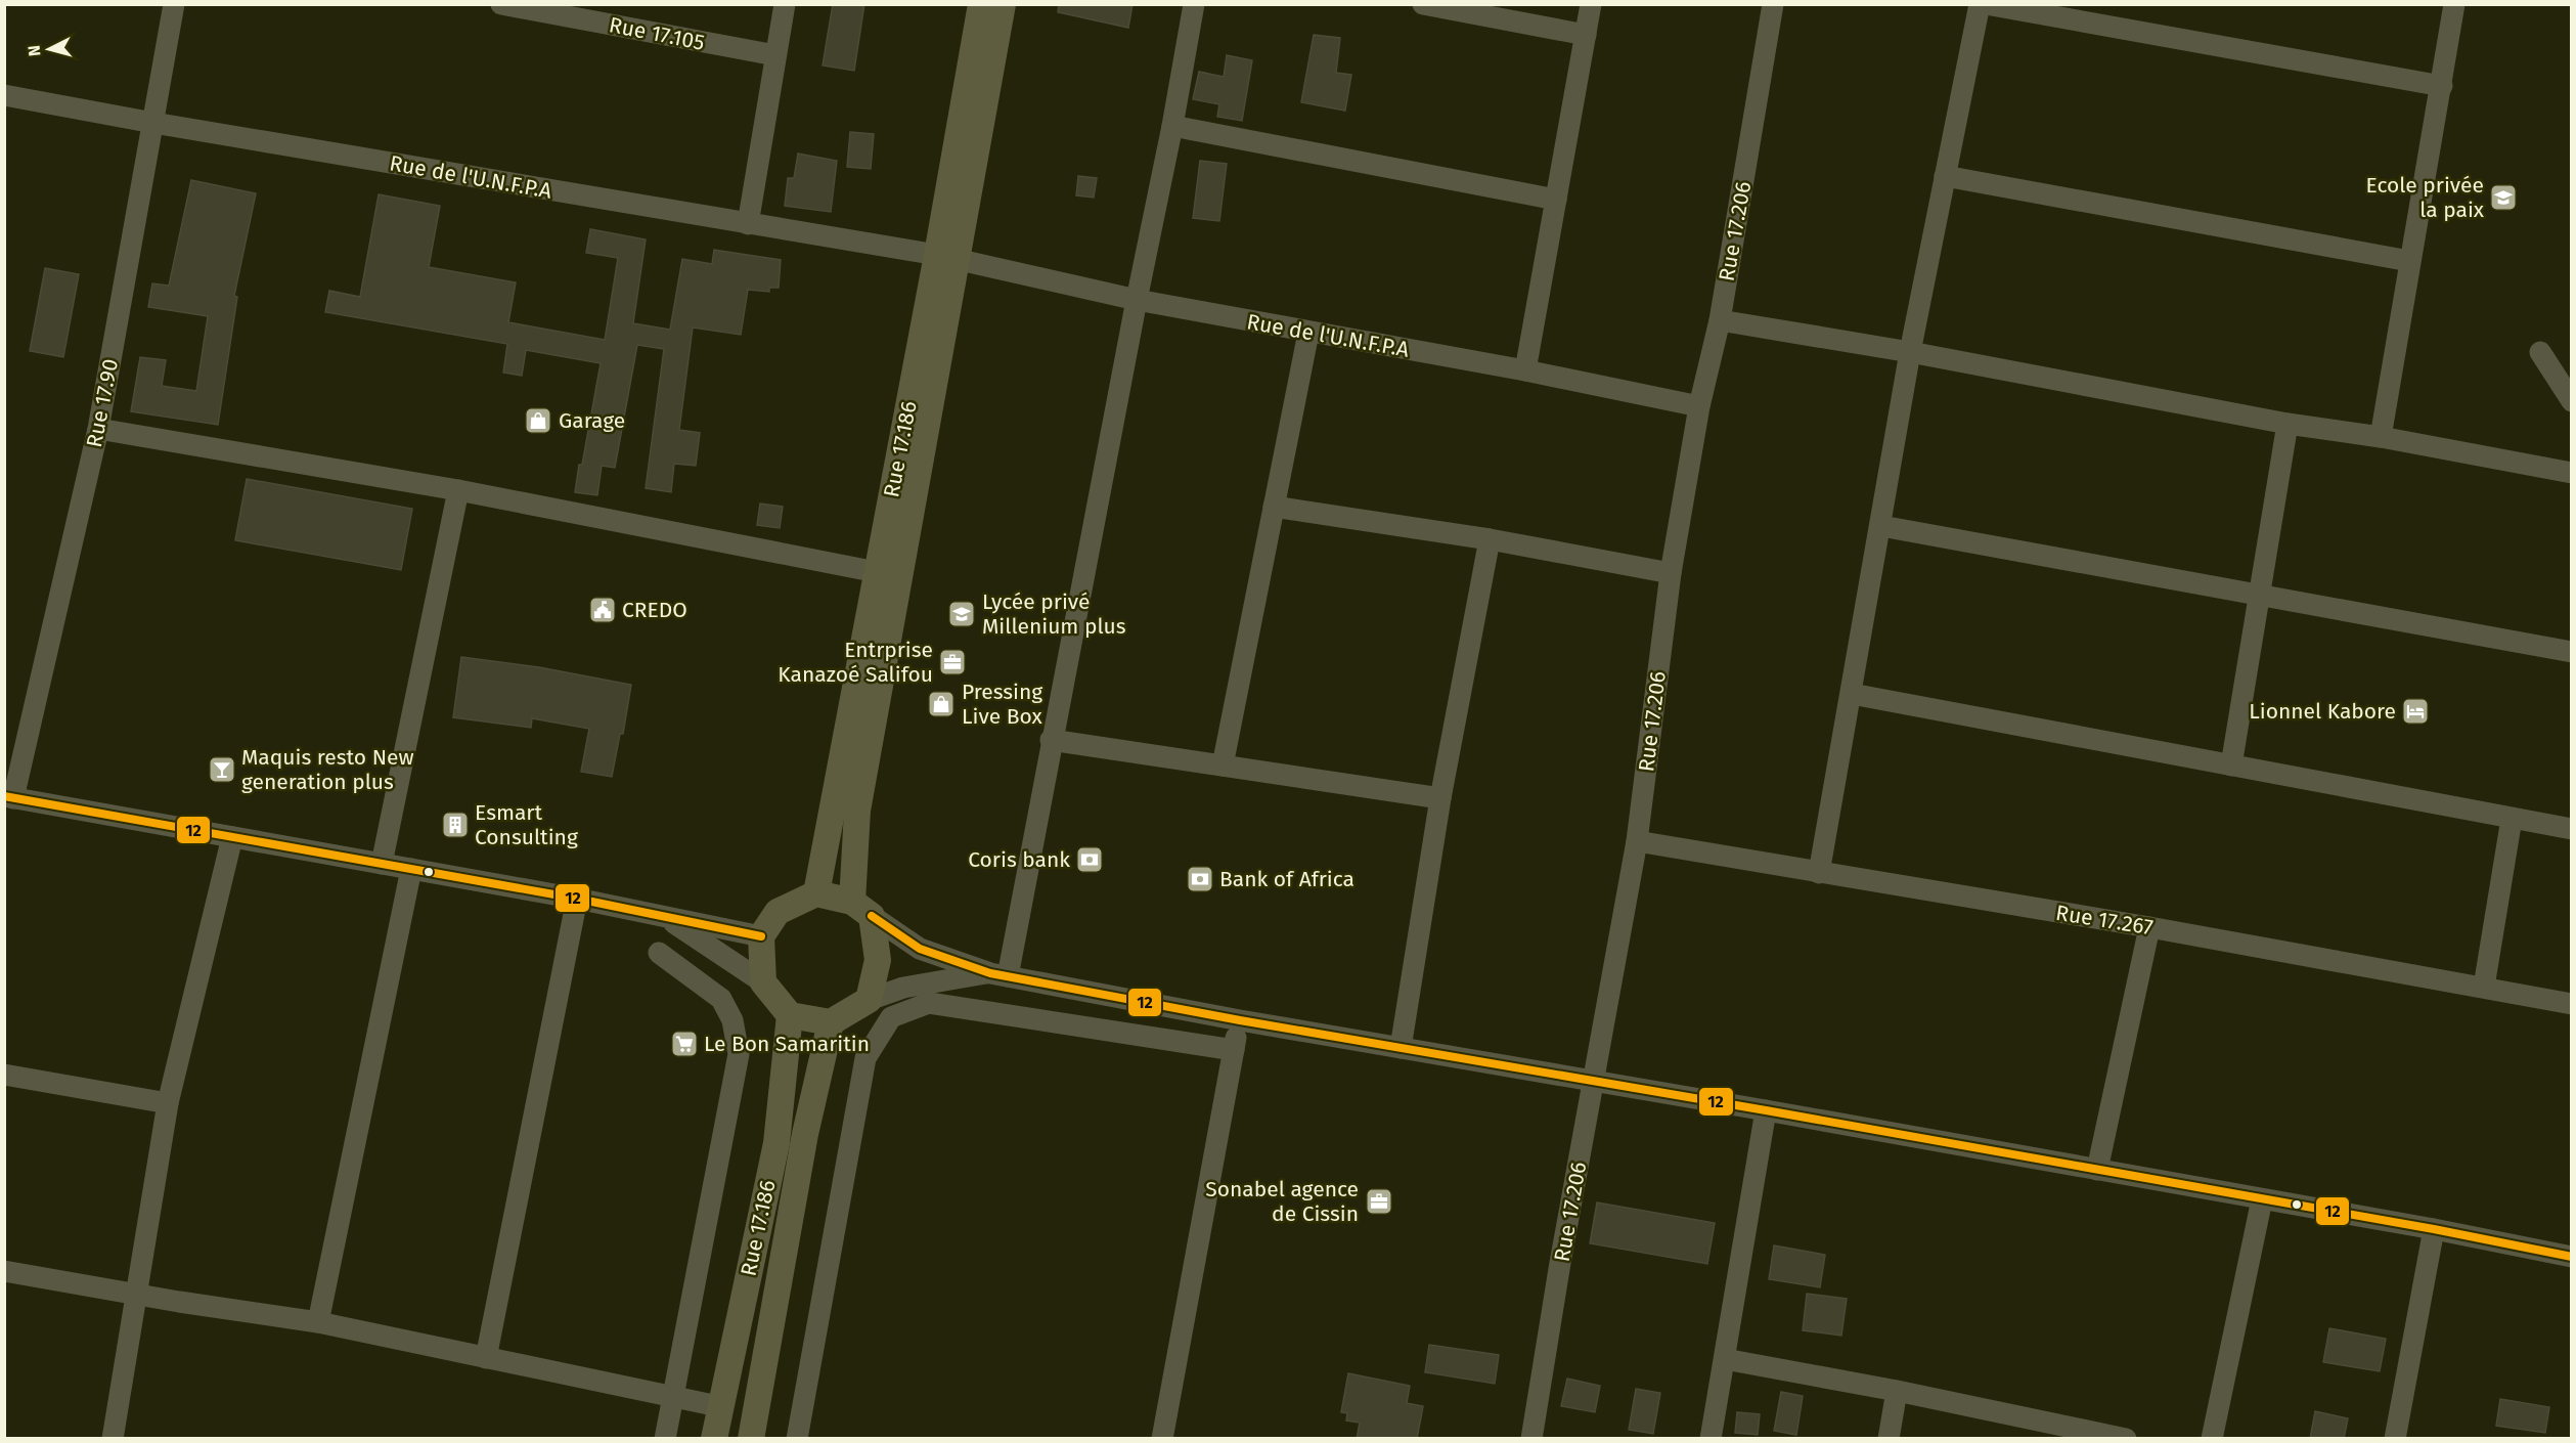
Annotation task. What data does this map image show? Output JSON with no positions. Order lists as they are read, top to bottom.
{
  "streets": {
    "main road": ["Rue 17.186"],
    "street": [
      "Rue 17.105",
      "Rue de l'U.N.F.P.A",
      "Rue 17.206",
      "Rue 17.90",
      "Rue 17.267"
    ]
  },
  "crossings": [
    ["Rue de l'U.N.F.P.A", "Rue 17.206"],
    ["Rue de l'U.N.F.P.A", "Rue 17.90"],
    ["Rue de l'U.N.F.P.A", "Rue 17.186"],
    ["Rue 17.206", "Rue 17.267"]
  ],
  "places": {
    "school or university": ["Ecole privée la paix", "Lycée privé Millenium plus"],
    "shop": ["Garage", "Pressing Live Box"],
    "public building": ["CREDO"],
    "office": ["Entrprise Kanazoé Salifou", "Sonabel agence de Cissin"],
    "hotel": ["Lionnel Kabore"],
    "bar": ["Maquis resto New generation plus"],
    "building": ["Esmart Consulting"],
    "bank": ["Coris bank", "Bank of Africa"],
    "supermarket": ["Le Bon Samaritin"]
  },
  "lines": ["transit line 12"],
  "north": "left"
}
